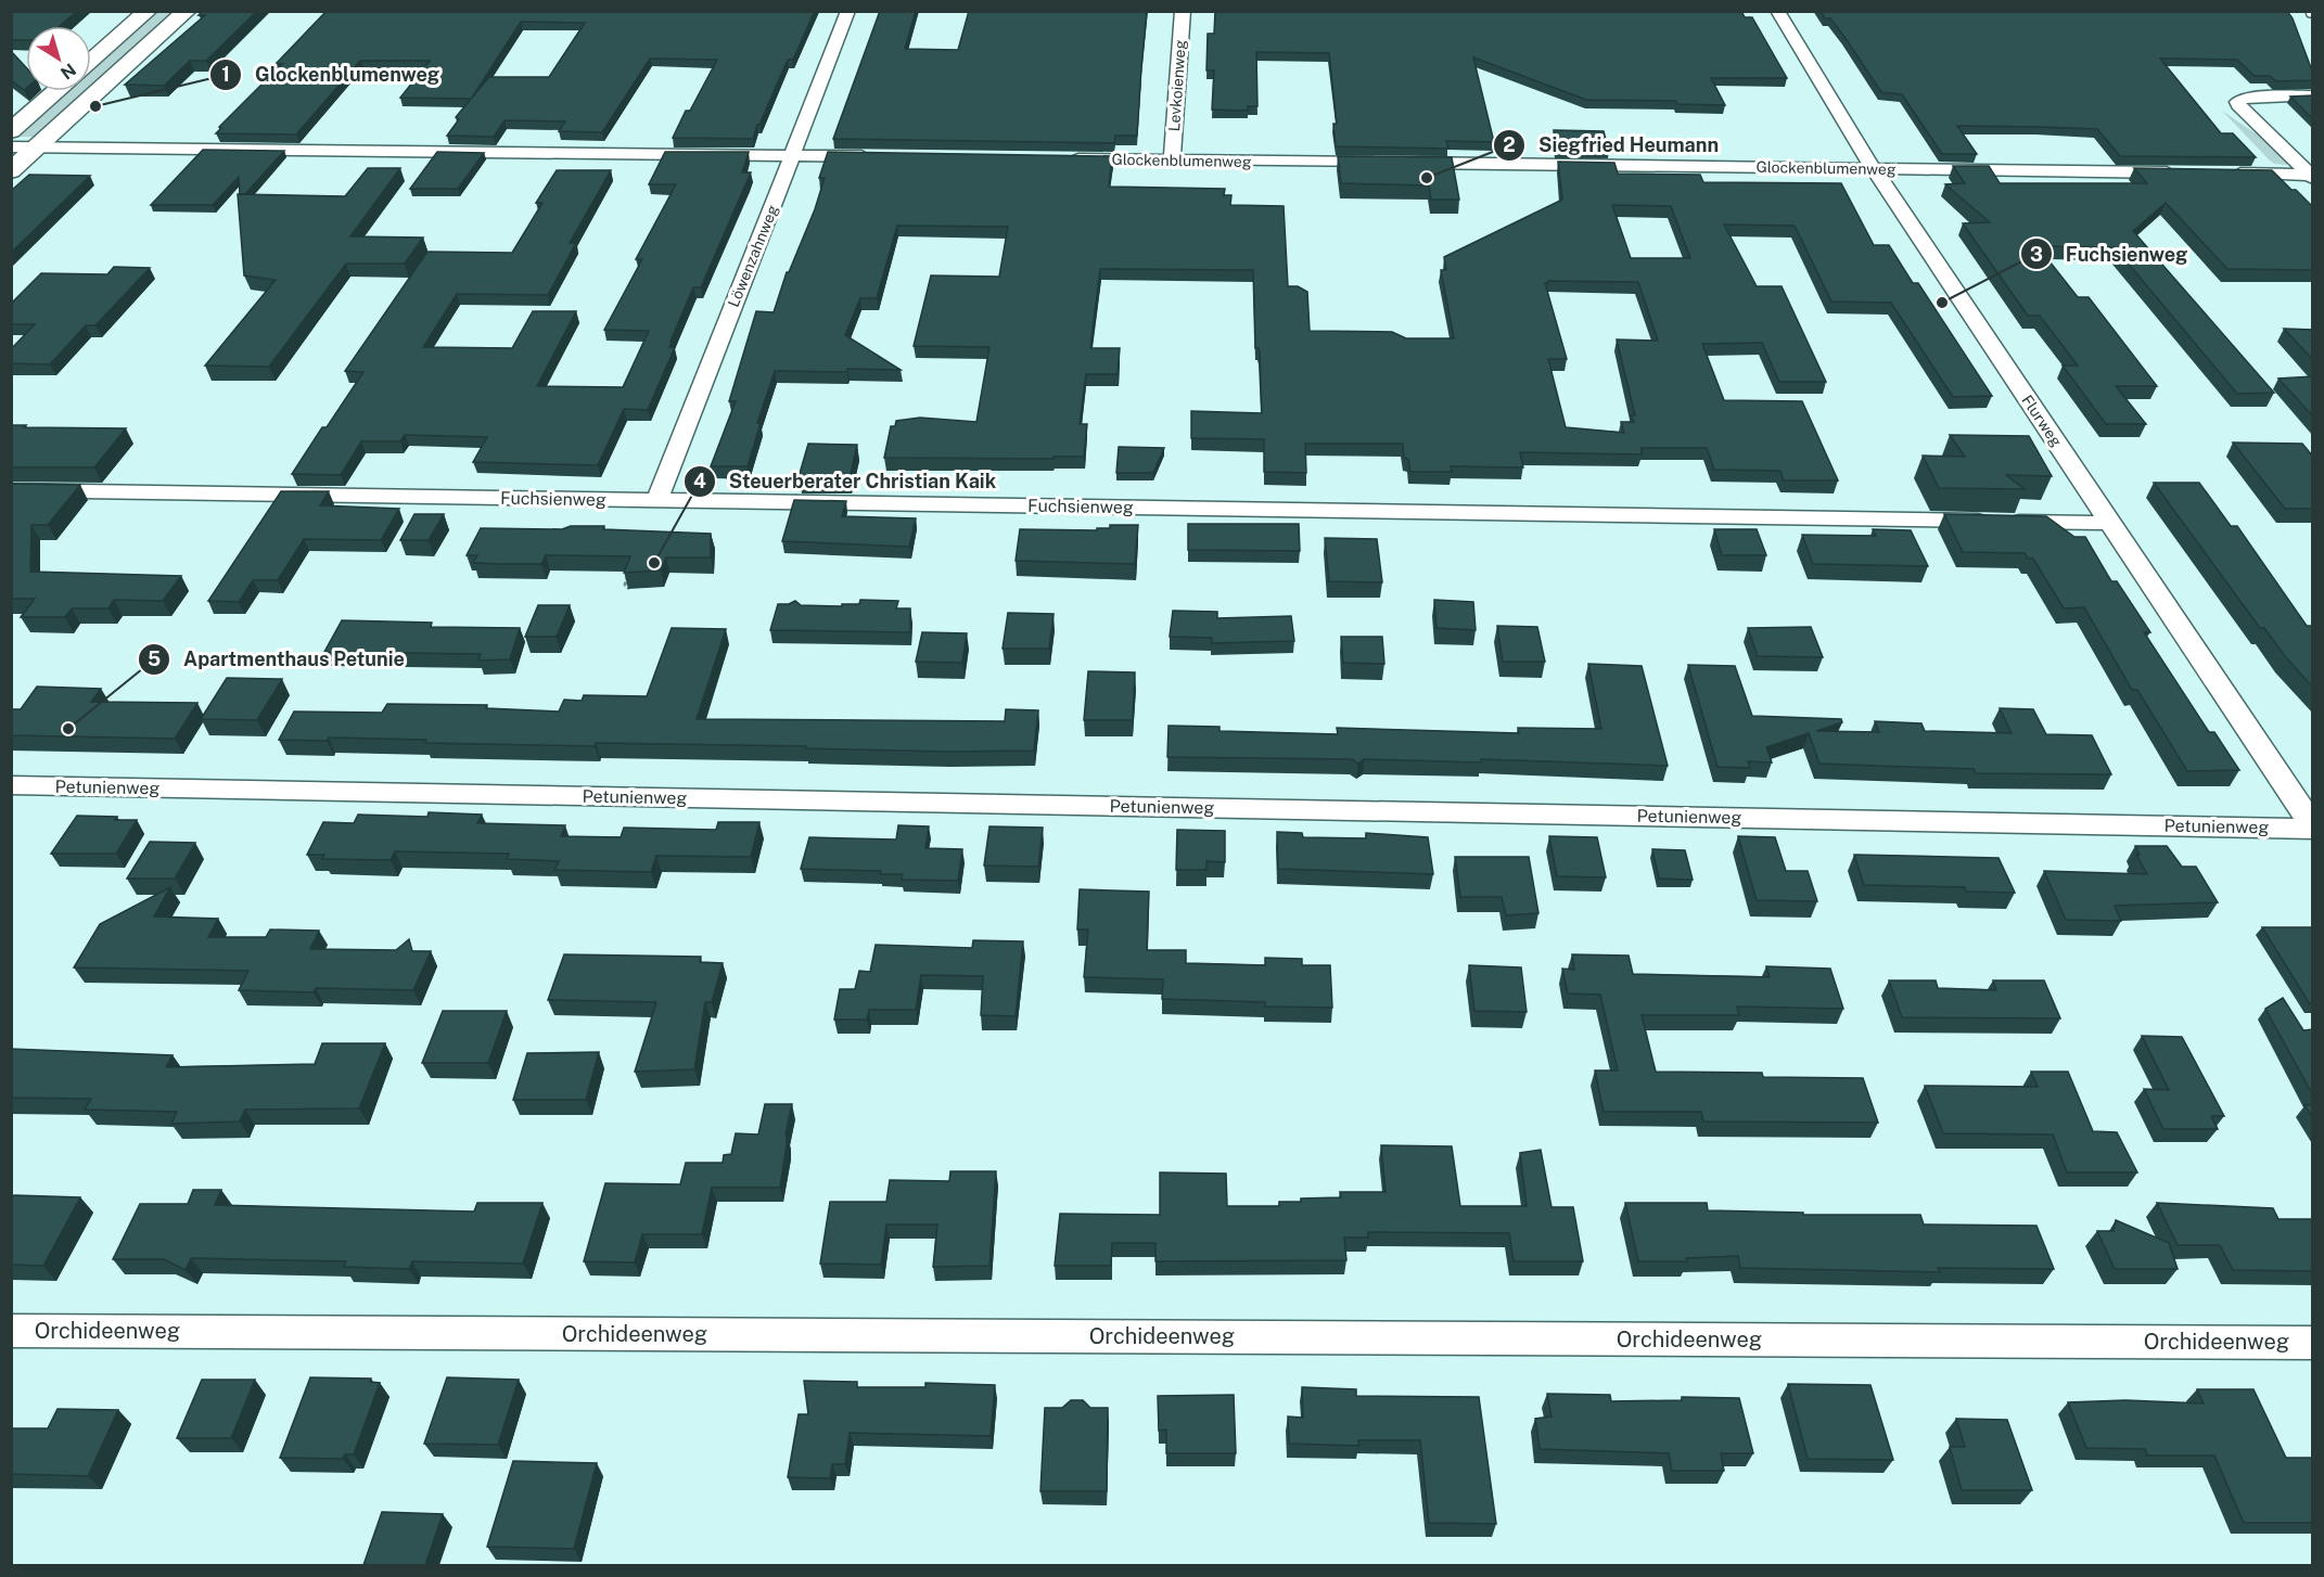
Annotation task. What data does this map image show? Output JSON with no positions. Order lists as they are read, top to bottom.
{
  "streets": {
    "street": [
      "Levkoienweg",
      "Glockenblumenweg",
      "Löwenzahnweg",
      "Flurweg",
      "Fuchsienweg",
      "Petunienweg",
      "Orchideenweg"
    ]
  },
  "crossings": [
    ["Levkoienweg", "Glockenblumenweg"],
    ["Glockenblumenweg", "Flurweg"],
    ["Löwenzahnweg", "Fuchsienweg"],
    ["Flurweg", "Fuchsienweg"],
    ["Flurweg", "Petunienweg"]
  ],
  "places": [
    "Glockenblumenweg",
    "Siegfried Heumann",
    "Fuchsienweg",
    "Steuerberater Christian Kaik",
    "Apartmenthaus Petunie"
  ],
  "north": "bottom right"
}
